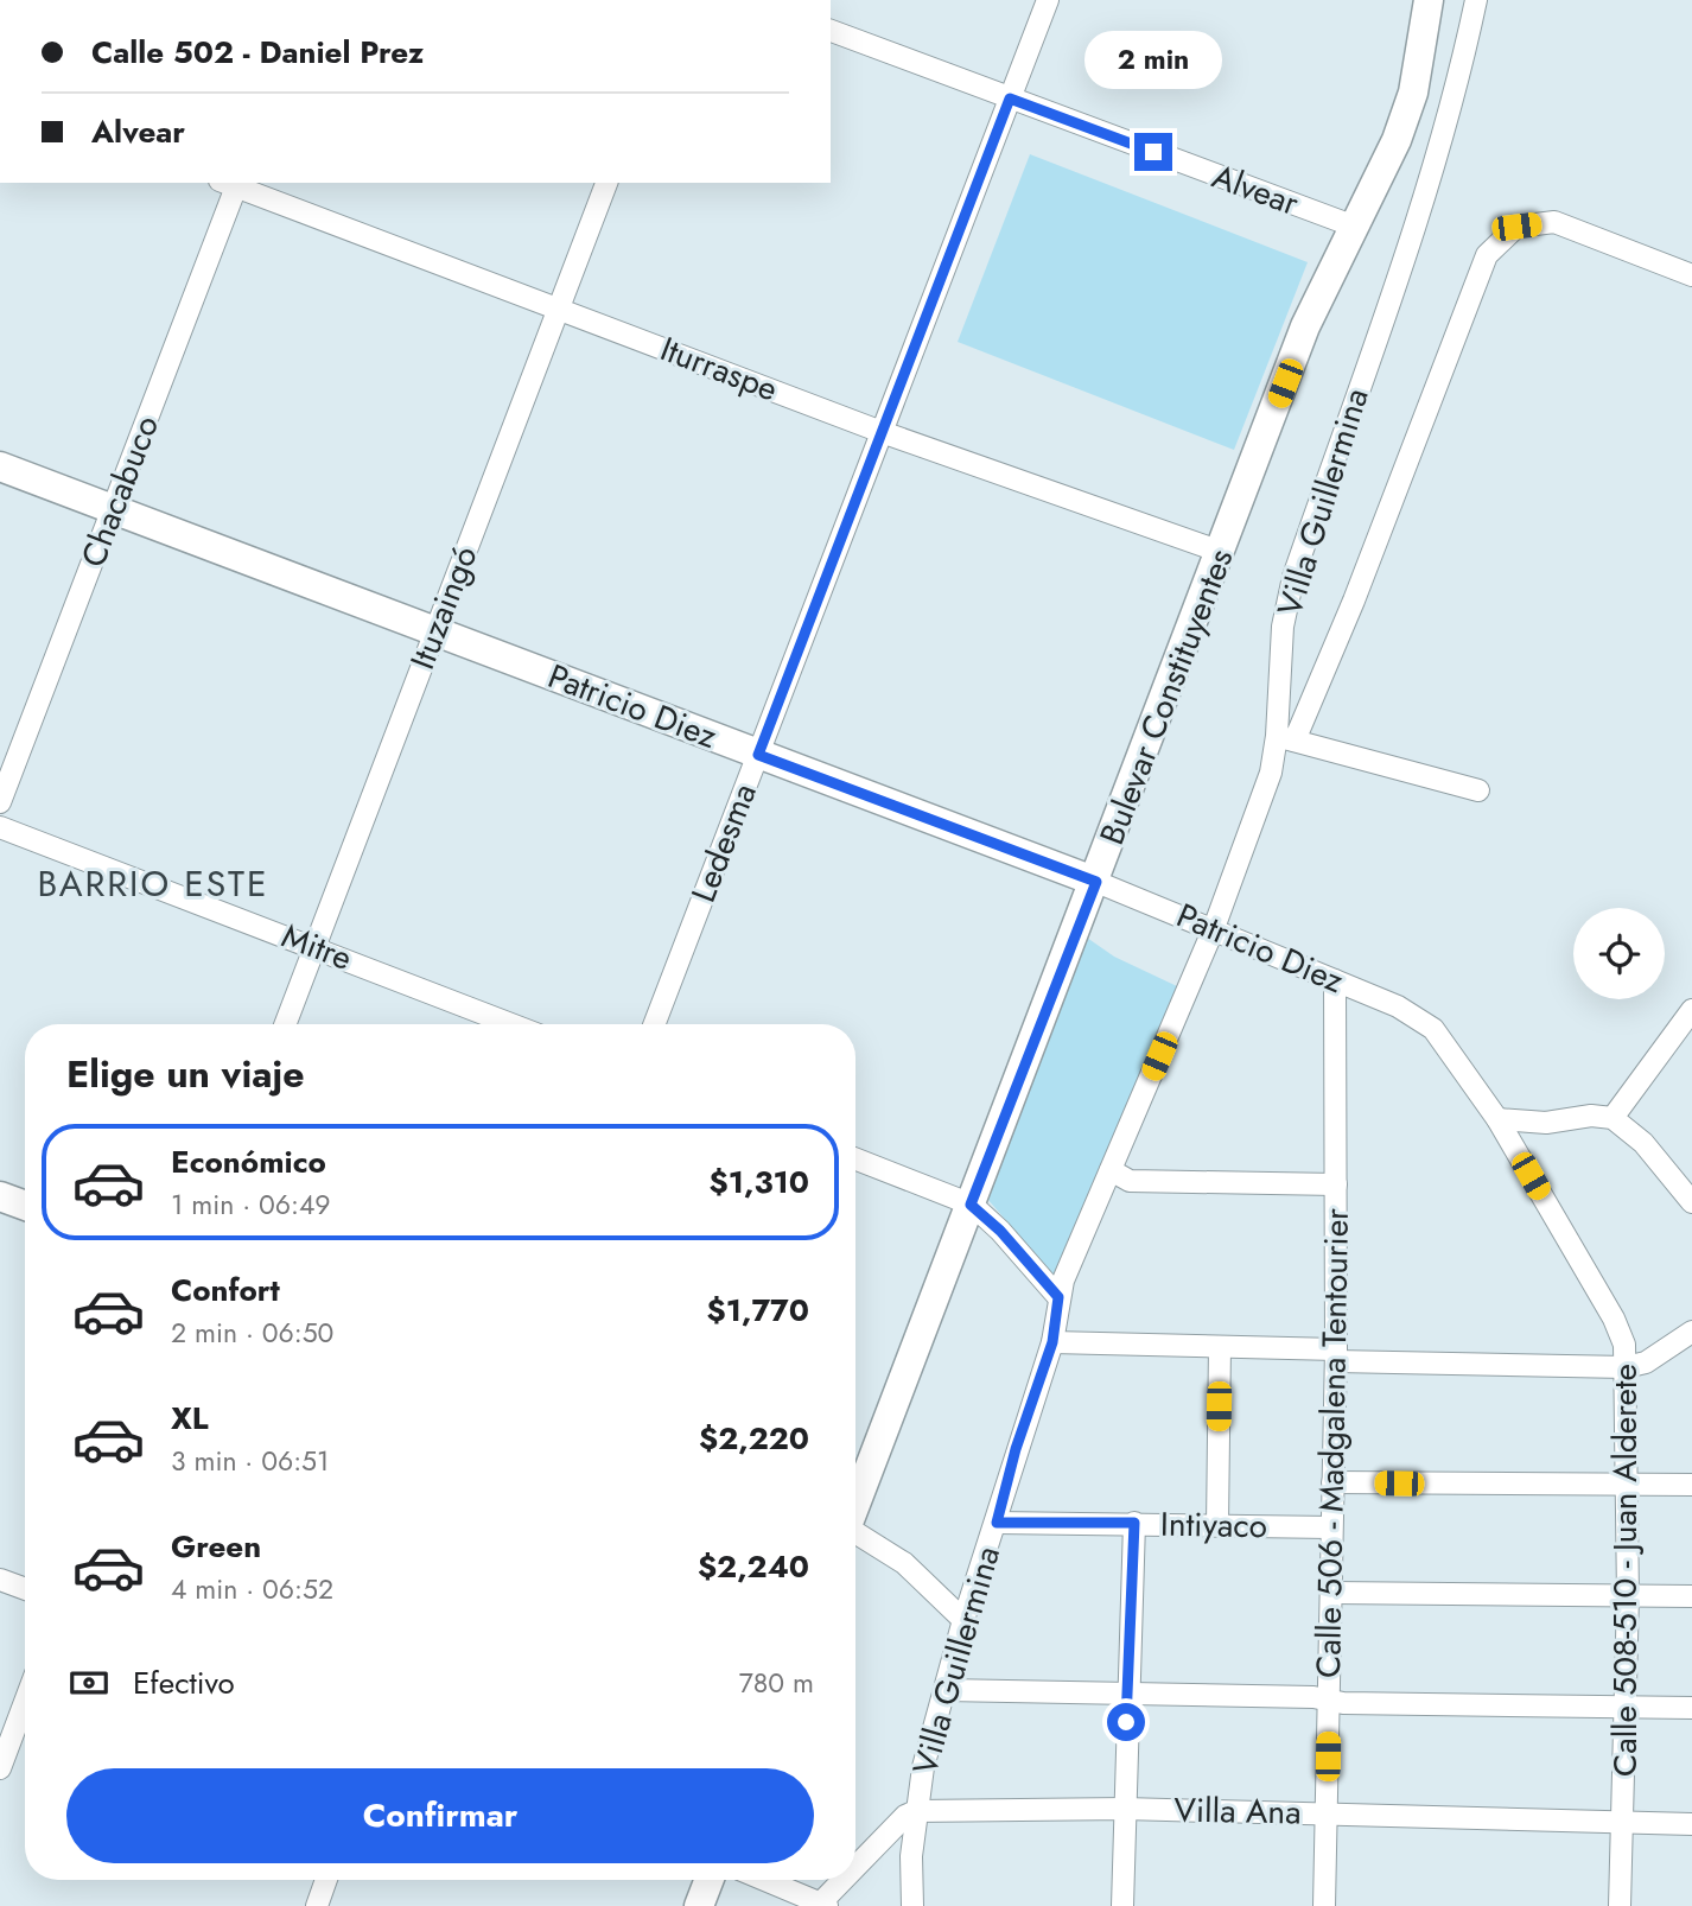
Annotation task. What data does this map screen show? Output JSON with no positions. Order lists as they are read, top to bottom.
{
  "streets": {
    "street": [
      "Alvear",
      "Iturraspe",
      "Chacabuco",
      "Villa Guillermina",
      "Ituzaingó",
      "Bulevar Constituyentes",
      "Patricio Diez",
      "Ledesma",
      "Mitre",
      "Calle 506 - Madgalena Tentourier",
      "Intiyaco",
      "Calle 508-510 - Juan Alderete",
      "Villa Ana"
    ]
  },
  "crossings": [
    ["Alvear", "Bulevar Constituyentes"],
    ["Alvear", "Ledesma"],
    ["Iturraspe", "Chacabuco"],
    ["Iturraspe", "Ituzaingó"],
    ["Iturraspe", "Bulevar Constituyentes"],
    ["Iturraspe", "Ledesma"],
    ["Chacabuco", "Patricio Diez"],
    ["Villa Guillermina", "Patricio Diez"],
    ["Villa Guillermina", "Intiyaco"],
    ["Villa Guillermina", "Villa Ana"],
    ["Ituzaingó", "Patricio Diez"],
    ["Ituzaingó", "Mitre"],
    ["Bulevar Constituyentes", "Patricio Diez"],
    ["Patricio Diez", "Ledesma"],
    ["Patricio Diez", "Calle 506 - Madgalena Tentourier"],
    ["Patricio Diez", "Calle 508-510 - Juan Alderete"],
    ["Calle 506 - Madgalena Tentourier", "Intiyaco"],
    ["Calle 506 - Madgalena Tentourier", "Villa Ana"],
    ["Calle 508-510 - Juan Alderete", "Villa Ana"]
  ],
  "districts": ["BARRIO ESTE"],
  "page": {
    "banner": ["Calle 502 - Daniel Prez", "Alvear"],
    "bubble": "2 min",
    "heading": "Elige un viaje",
    "list": [
      {
        "name": "Económico",
        "note": "1 min · 06:49",
        "value": "$1,310"
      },
      {
        "name": "Confort",
        "note": "2 min · 06:50",
        "value": "$1,770"
      },
      {
        "name": "XL",
        "note": "3 min · 06:51",
        "value": "$2,220"
      },
      {
        "name": "Green",
        "note": "4 min · 06:52",
        "value": "$2,240"
      }
    ],
    "pay": ["Efectivo", "780 m"],
    "buttons": "Confirmar"
  }
}
